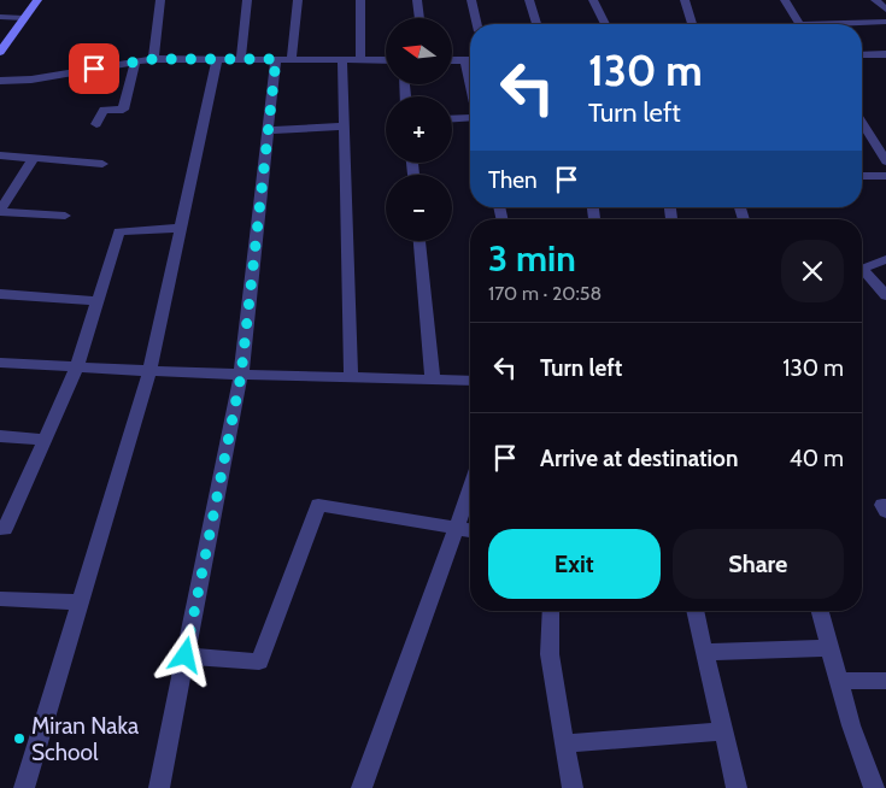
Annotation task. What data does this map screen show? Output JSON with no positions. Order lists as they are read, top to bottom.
{
  "places": ["Miran Naka School"],
  "north": "left",
  "page": {
    "map_buttons": ["+", "−"],
    "turn": ["130 m", "Turn left"],
    "then": "Then",
    "heading": ["3 min", "170 m · 20:58"],
    "list": [
      {
        "name": "Turn left",
        "value": "130 m"
      },
      {
        "name": "Arrive at destination",
        "value": "40 m"
      }
    ],
    "buttons": ["Exit", "Share"]
  }
}
